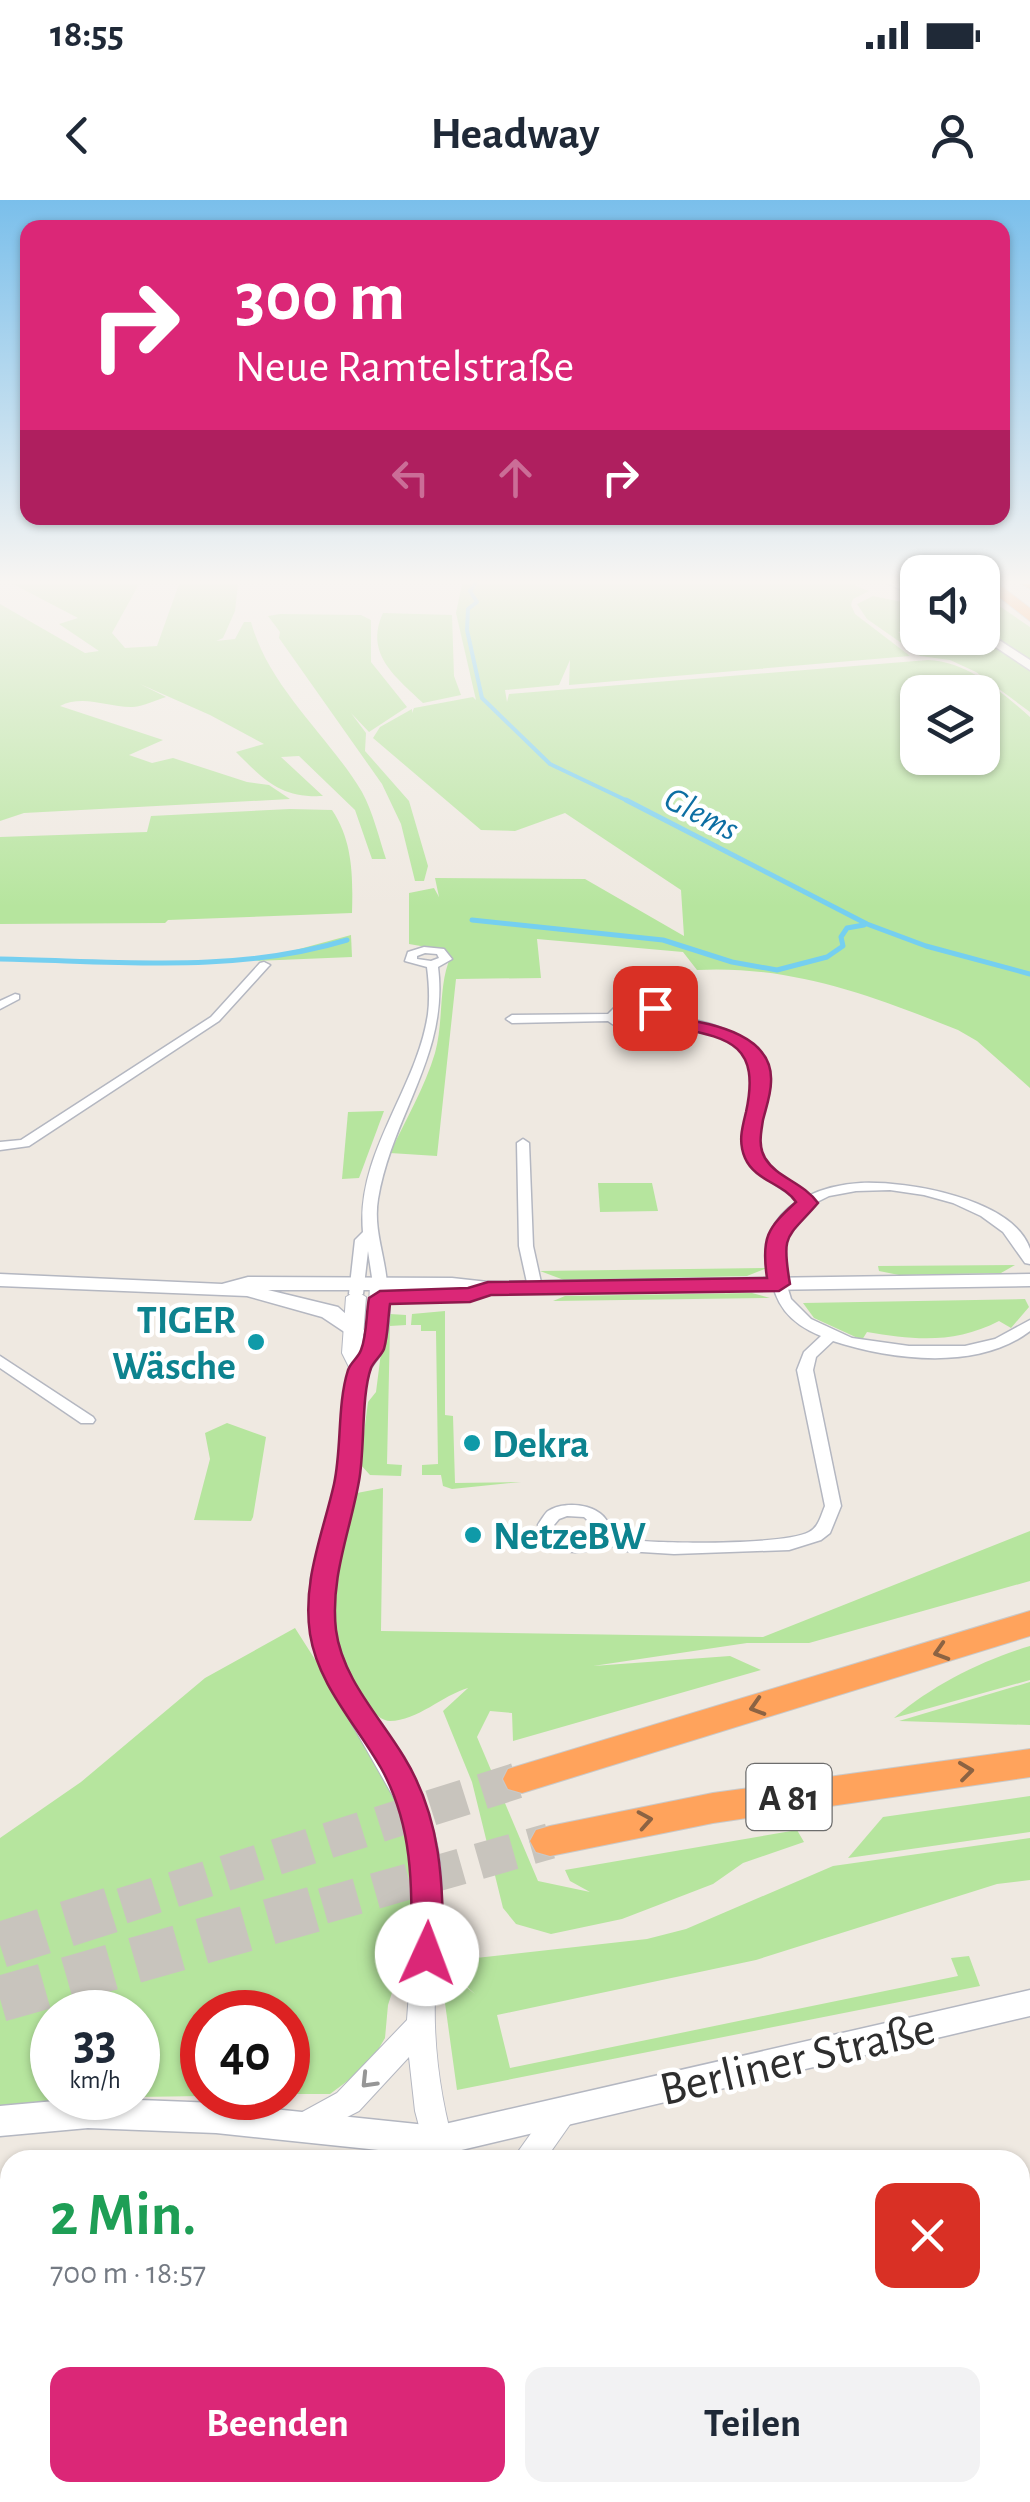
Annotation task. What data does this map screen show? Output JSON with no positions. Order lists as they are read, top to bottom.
{
  "streets": {
    "highway": ["A 81"],
    "main road": ["Berliner Straße"]
  },
  "water": ["Glems"],
  "places": ["TIGER Wäsche", "Dekra", "NetzeBW"],
  "page": {
    "status": "18:55",
    "header": "Headway",
    "turn": ["300 m", "Neue Ramtelstraße"],
    "speed": "33 km/h",
    "limit": "40",
    "heading": ["2 Min.", "700 m · 18:57"],
    "buttons": ["Beenden", "Teilen"]
  }
}
